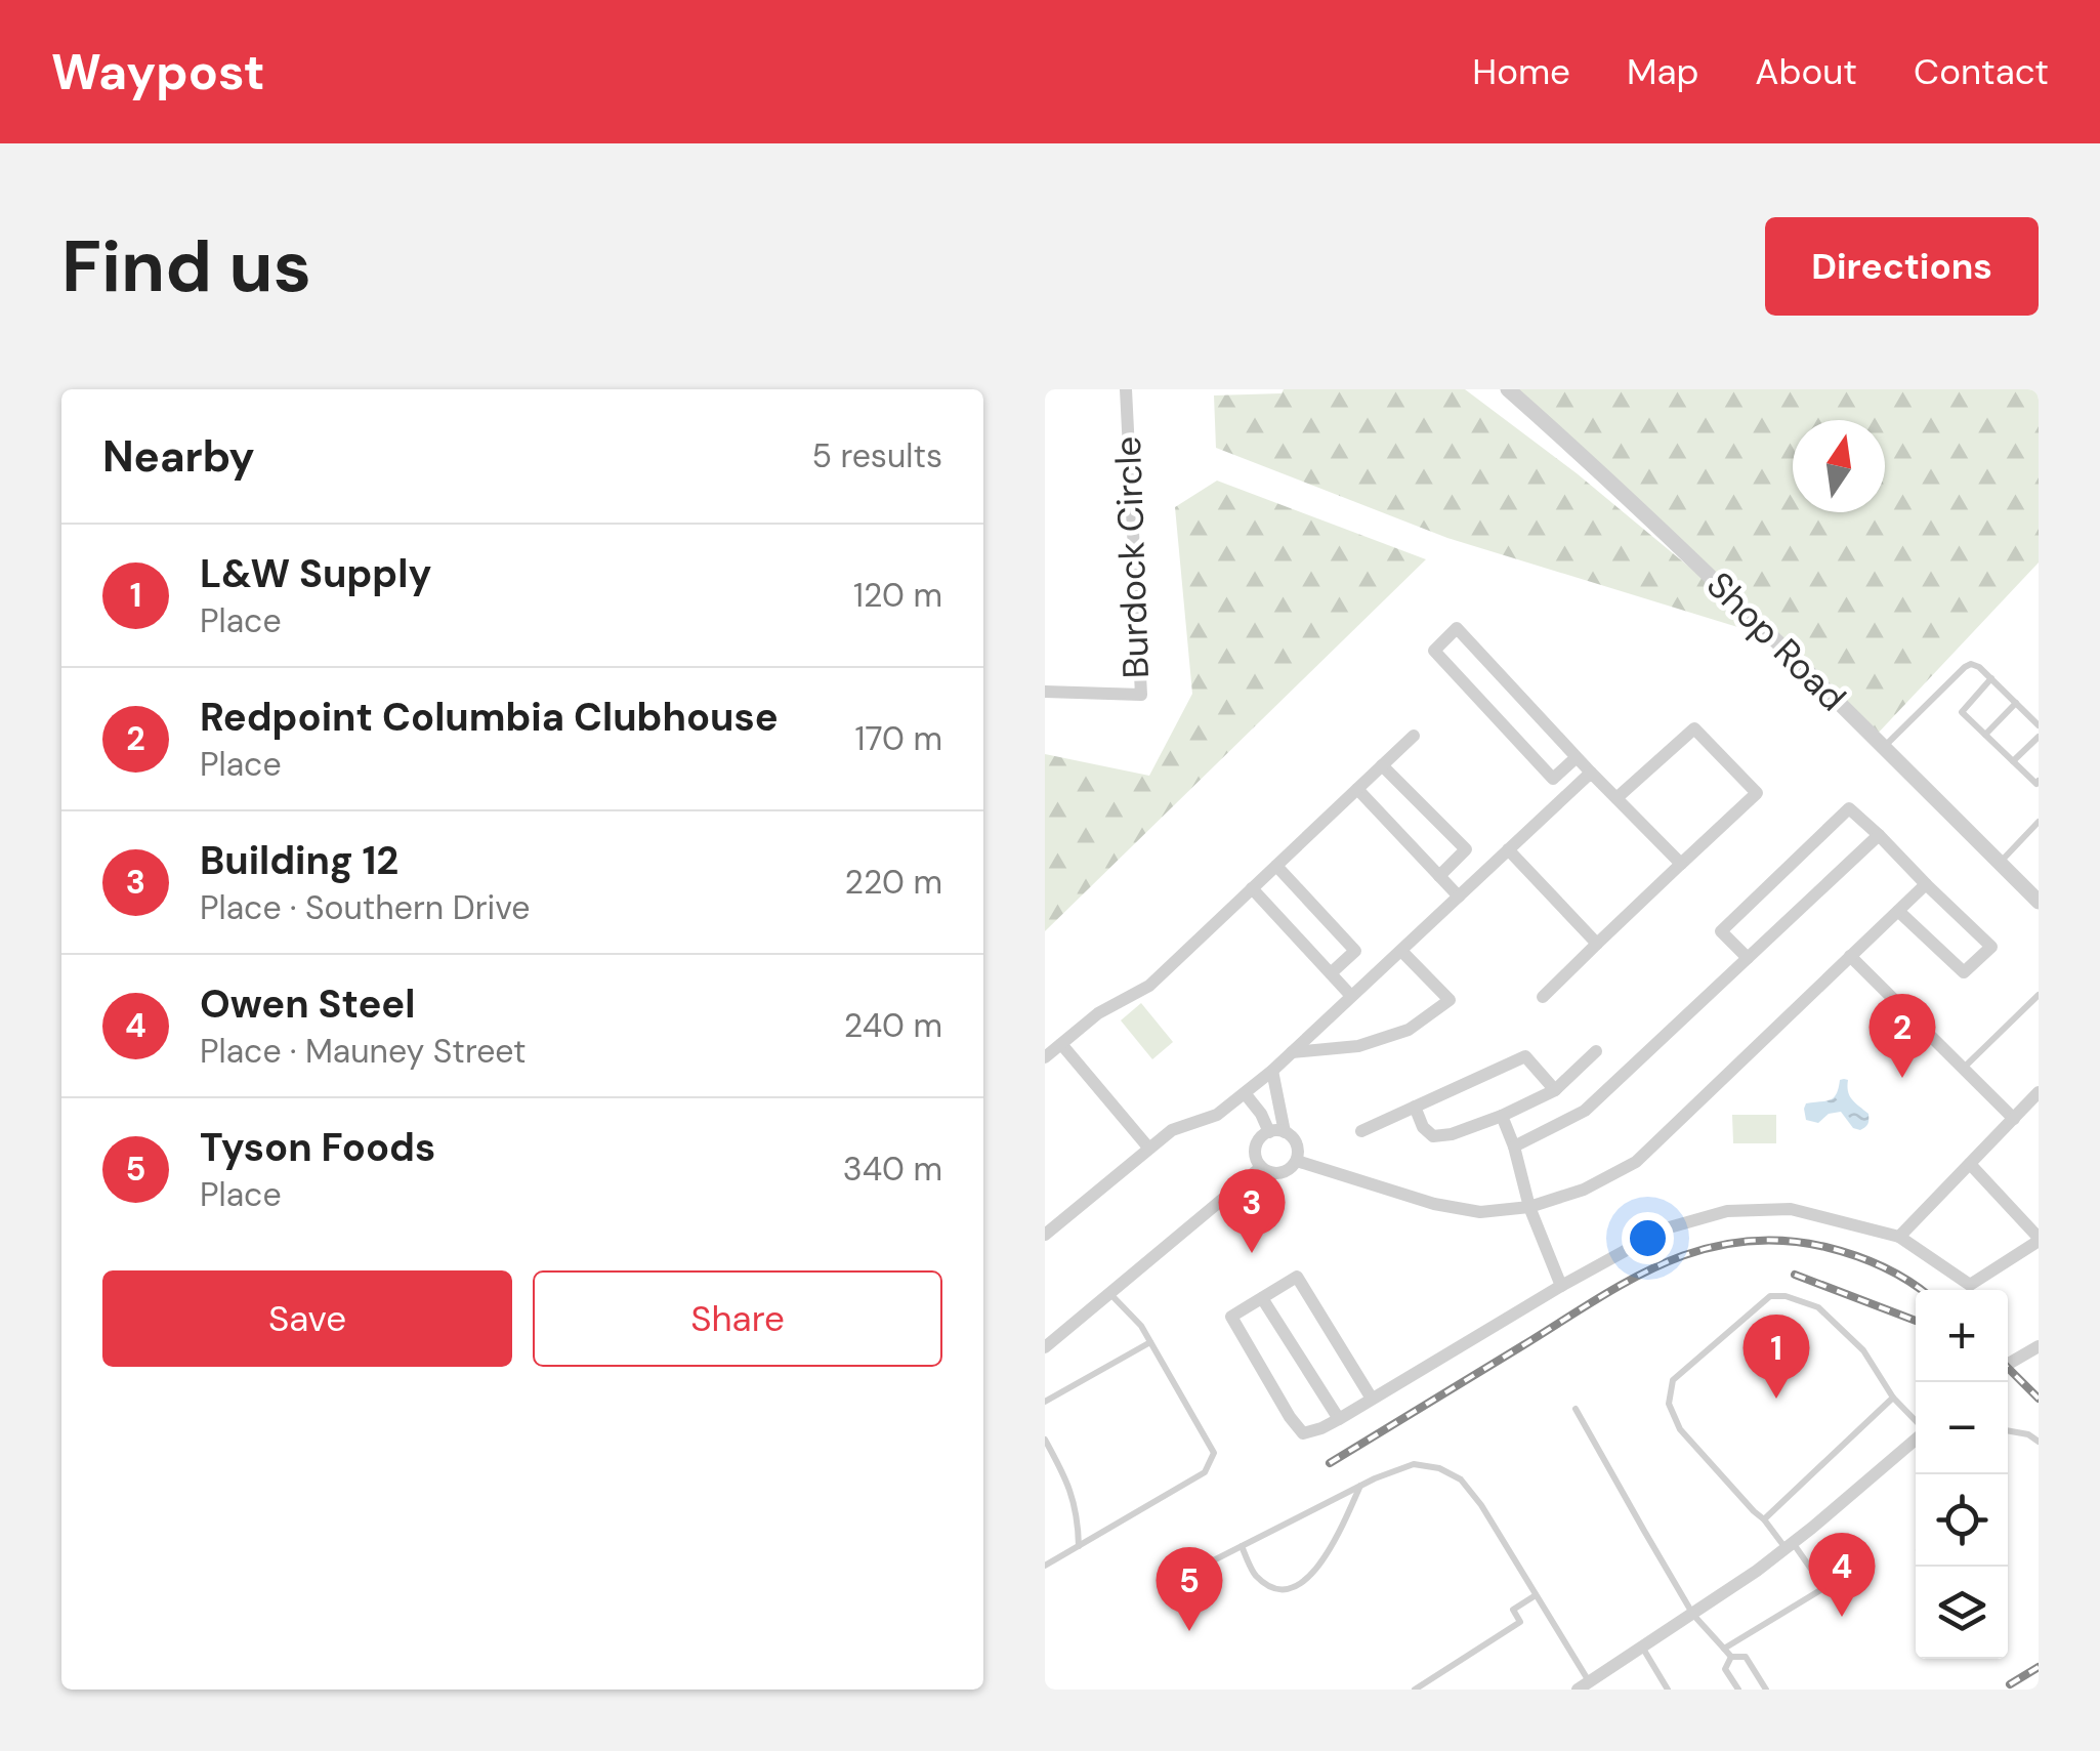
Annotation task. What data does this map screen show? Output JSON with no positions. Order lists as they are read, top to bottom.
{
  "streets": {
    "street": ["Burdock Circle", "Shop Road"]
  },
  "north": "top",
  "page": {
    "header": "Waypost",
    "nav": [
      "Home",
      "Map",
      "About",
      "Contact"
    ],
    "buttons": [
      "Directions",
      ["Save", "Share"]
    ],
    "title": "Find us",
    "heading": ["Nearby", "5 results"],
    "list": [
      {
        "mark": "1",
        "name": "L&W Supply",
        "note": "Place",
        "value": "120 m"
      },
      {
        "mark": "2",
        "name": "Redpoint Columbia Clubhouse",
        "note": "Place",
        "value": "170 m"
      },
      {
        "mark": "3",
        "name": "Building 12",
        "note": "Place · Southern Drive",
        "value": "220 m"
      },
      {
        "mark": "4",
        "name": "Owen Steel",
        "note": "Place · Mauney Street",
        "value": "240 m"
      },
      {
        "mark": "5",
        "name": "Tyson Foods",
        "note": "Place",
        "value": "340 m"
      }
    ],
    "pins": [
      "2",
      "3",
      "1",
      "4",
      "5"
    ],
    "map_buttons": ["+", "−"]
  }
}
